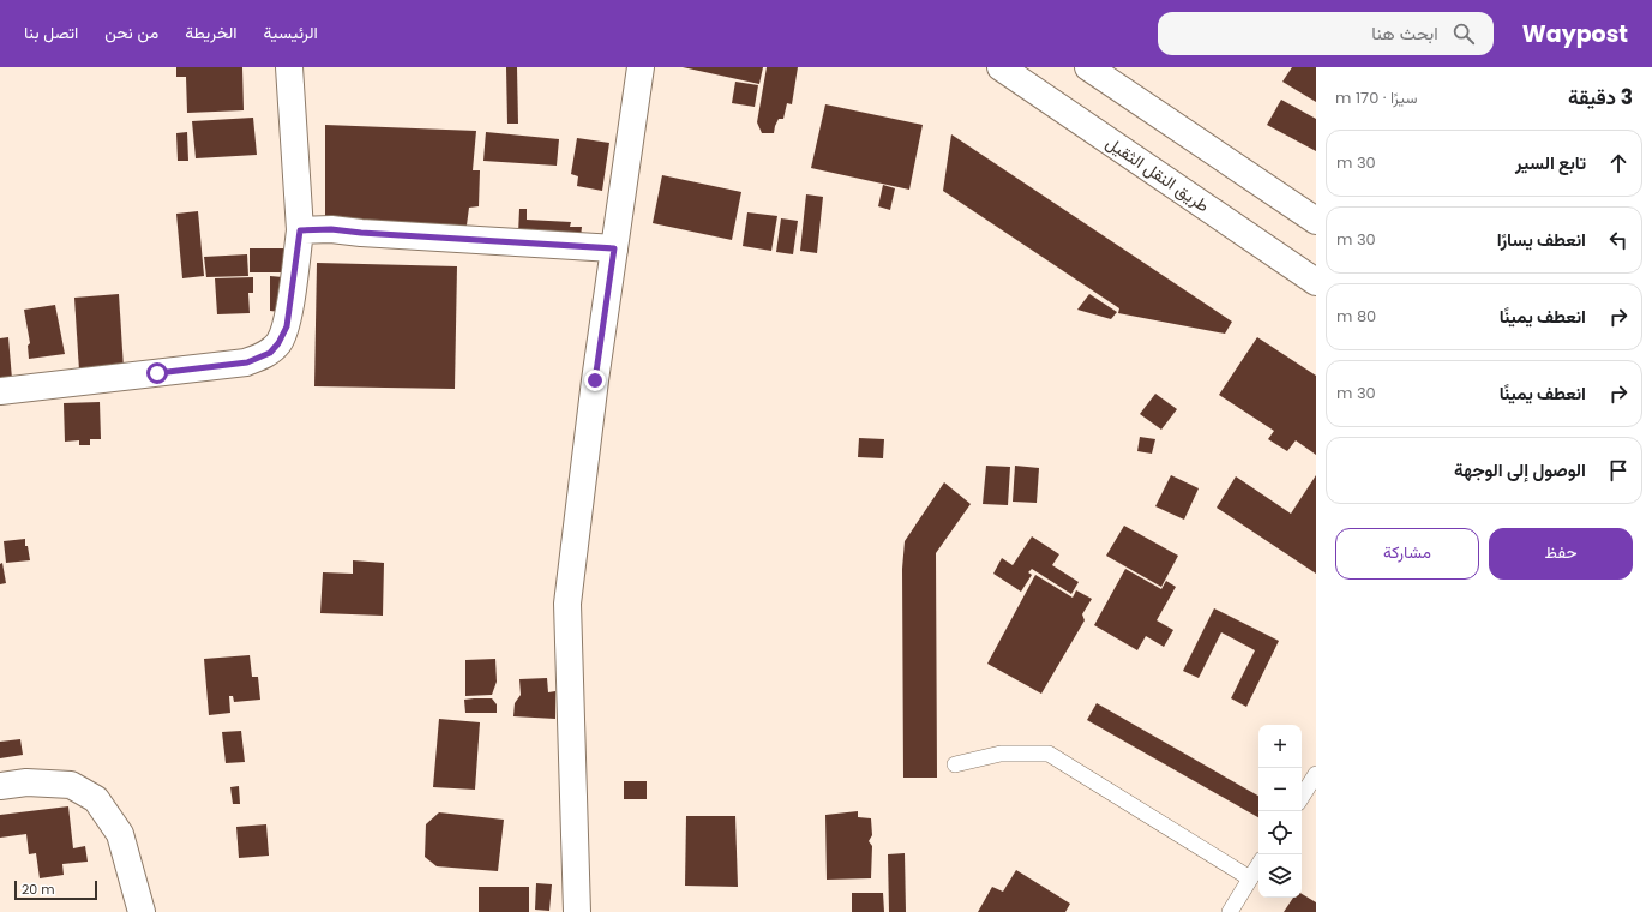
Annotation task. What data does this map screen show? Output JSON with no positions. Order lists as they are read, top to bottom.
{
  "streets": {
    "main road": ["طريق النقل الثقيل"]
  },
  "scale_bar": "20 m",
  "page": {
    "header": "Waypost",
    "search": "ابحث هنا",
    "nav": [
      "الرئيسية",
      "الخريطة",
      "من نحن",
      "اتصل بنا"
    ],
    "heading": ["3 دقيقة", "سيرًا · 170 m"],
    "list": [
      ["تابع السير", "30 m"],
      ["انعطف يسارًا", "30 m"],
      ["انعطف يمينًا", "80 m"],
      ["انعطف يمينًا", "30 m"],
      "الوصول إلى الوجهة"
    ],
    "buttons": ["حفظ", "مشاركة"],
    "map_buttons": ["+", "−"],
    "scale": "20 m"
  }
}
